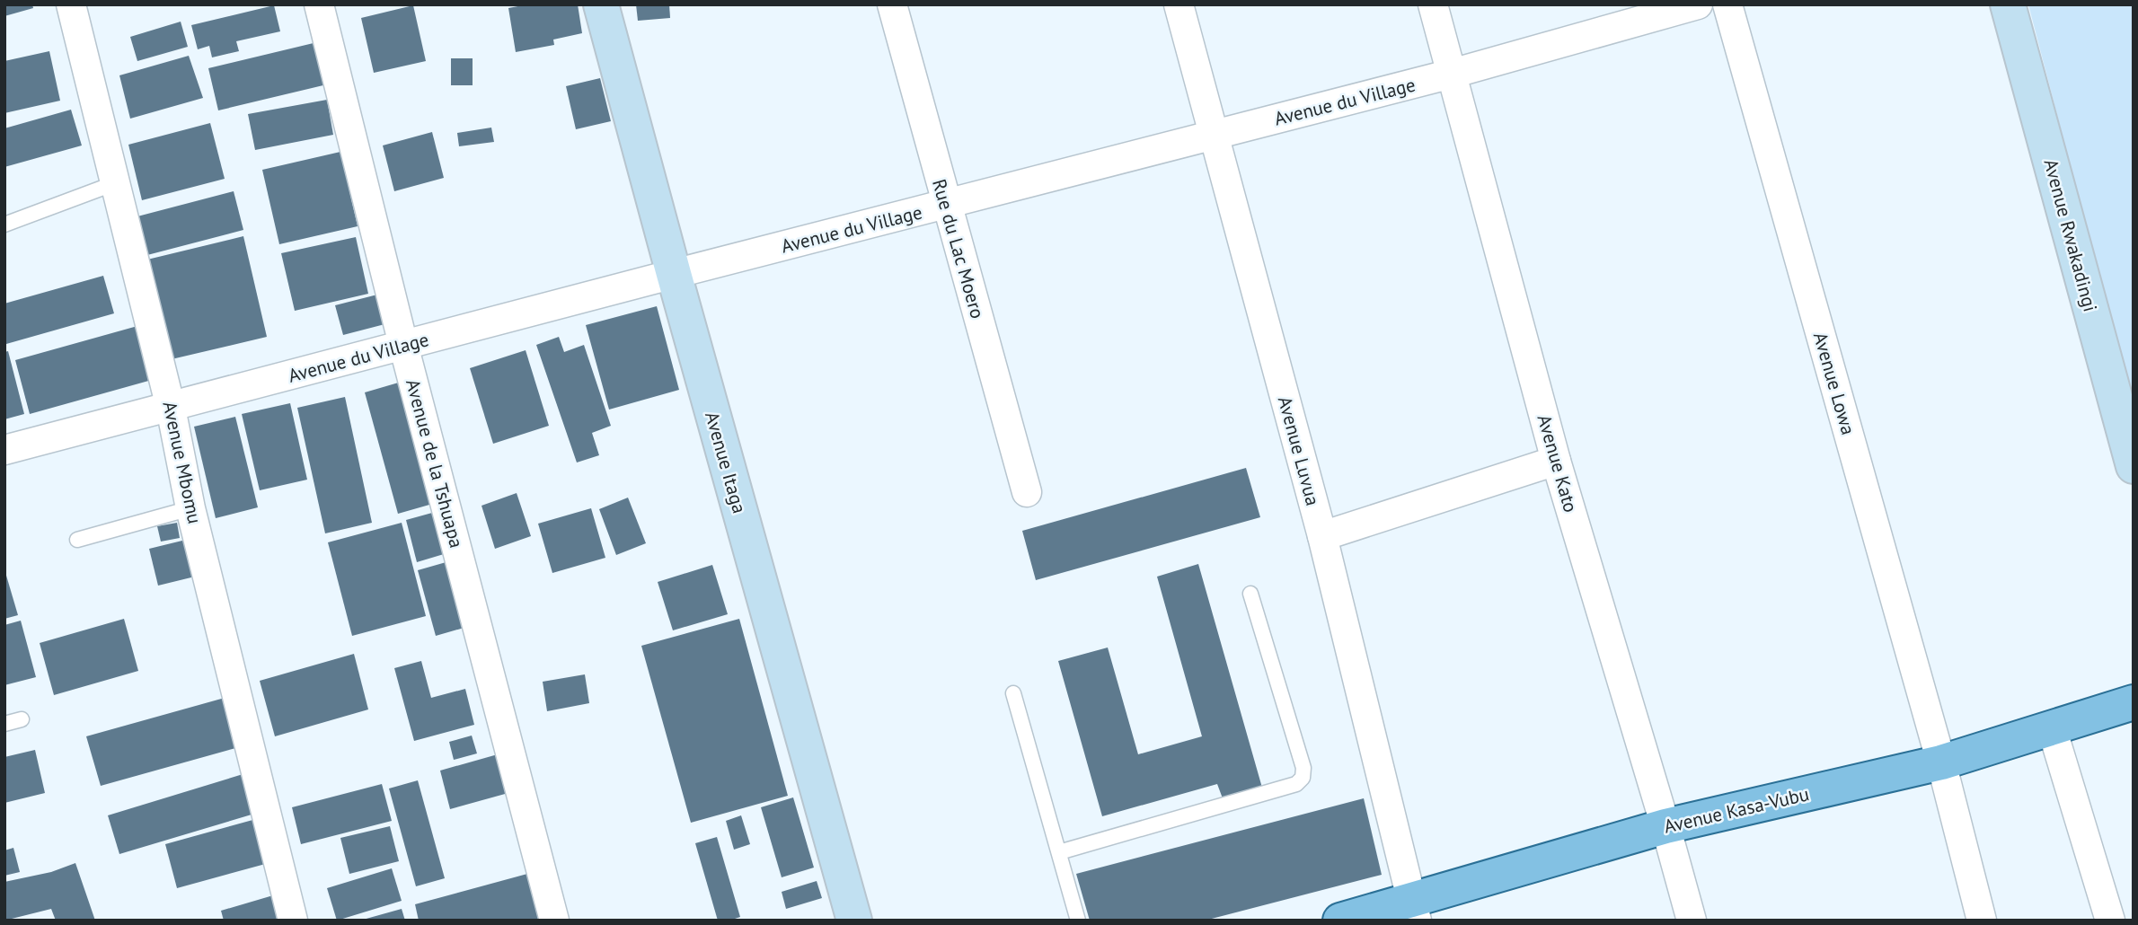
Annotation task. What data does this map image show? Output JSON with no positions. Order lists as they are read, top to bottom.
{
  "streets": {
    "main road": ["Avenue Kasa-Vubu"],
    "street": [
      "Avenue du Village",
      "Avenue Rwakadingi",
      "Rue du Lac Moero",
      "Avenue Lowa",
      "Avenue Luvua",
      "Avenue Mbomu",
      "Avenue Itaga",
      "Avenue de la Tshuapa",
      "Avenue Kato"
    ]
  },
  "crossings": [
    ["Avenue du Village", "Rue du Lac Moero"],
    ["Avenue du Village", "Avenue Luvua"],
    ["Avenue du Village", "Avenue Mbomu"],
    ["Avenue du Village", "Avenue Itaga"],
    ["Avenue du Village", "Avenue de la Tshuapa"],
    ["Avenue du Village", "Avenue Kato"],
    ["Avenue Lowa", "Avenue Kasa-Vubu"],
    ["Avenue Luvua", "Avenue Kasa-Vubu"],
    ["Avenue Kato", "Avenue Kasa-Vubu"]
  ]
}
